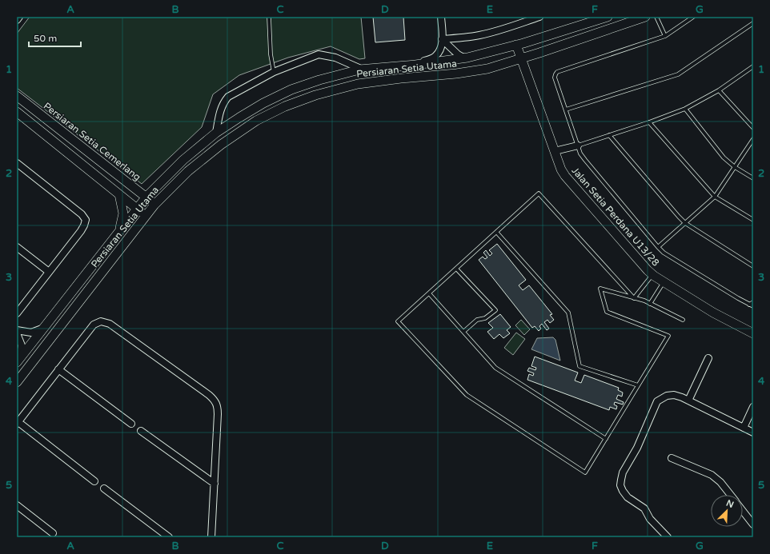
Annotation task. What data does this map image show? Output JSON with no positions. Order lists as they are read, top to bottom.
{
  "streets": {
    "street": ["Persiaran Setia Utama", "Persiaran Setia Cemerlang", "Jalan Setia Perdana U13/28"]
  },
  "crossings": [
    ["Persiaran Setia Utama", "Persiaran Setia Cemerlang"],
    ["Persiaran Setia Utama", "Jalan Setia Perdana U13/28"]
  ],
  "scale_bar": "50 m",
  "north": "top right",
  "grid": {
    "columns": [
      "A",
      "B",
      "C",
      "D",
      "E",
      "F",
      "G"
    ],
    "rows": [
      "1",
      "2",
      "3",
      "4",
      "5"
    ]
  }
}
